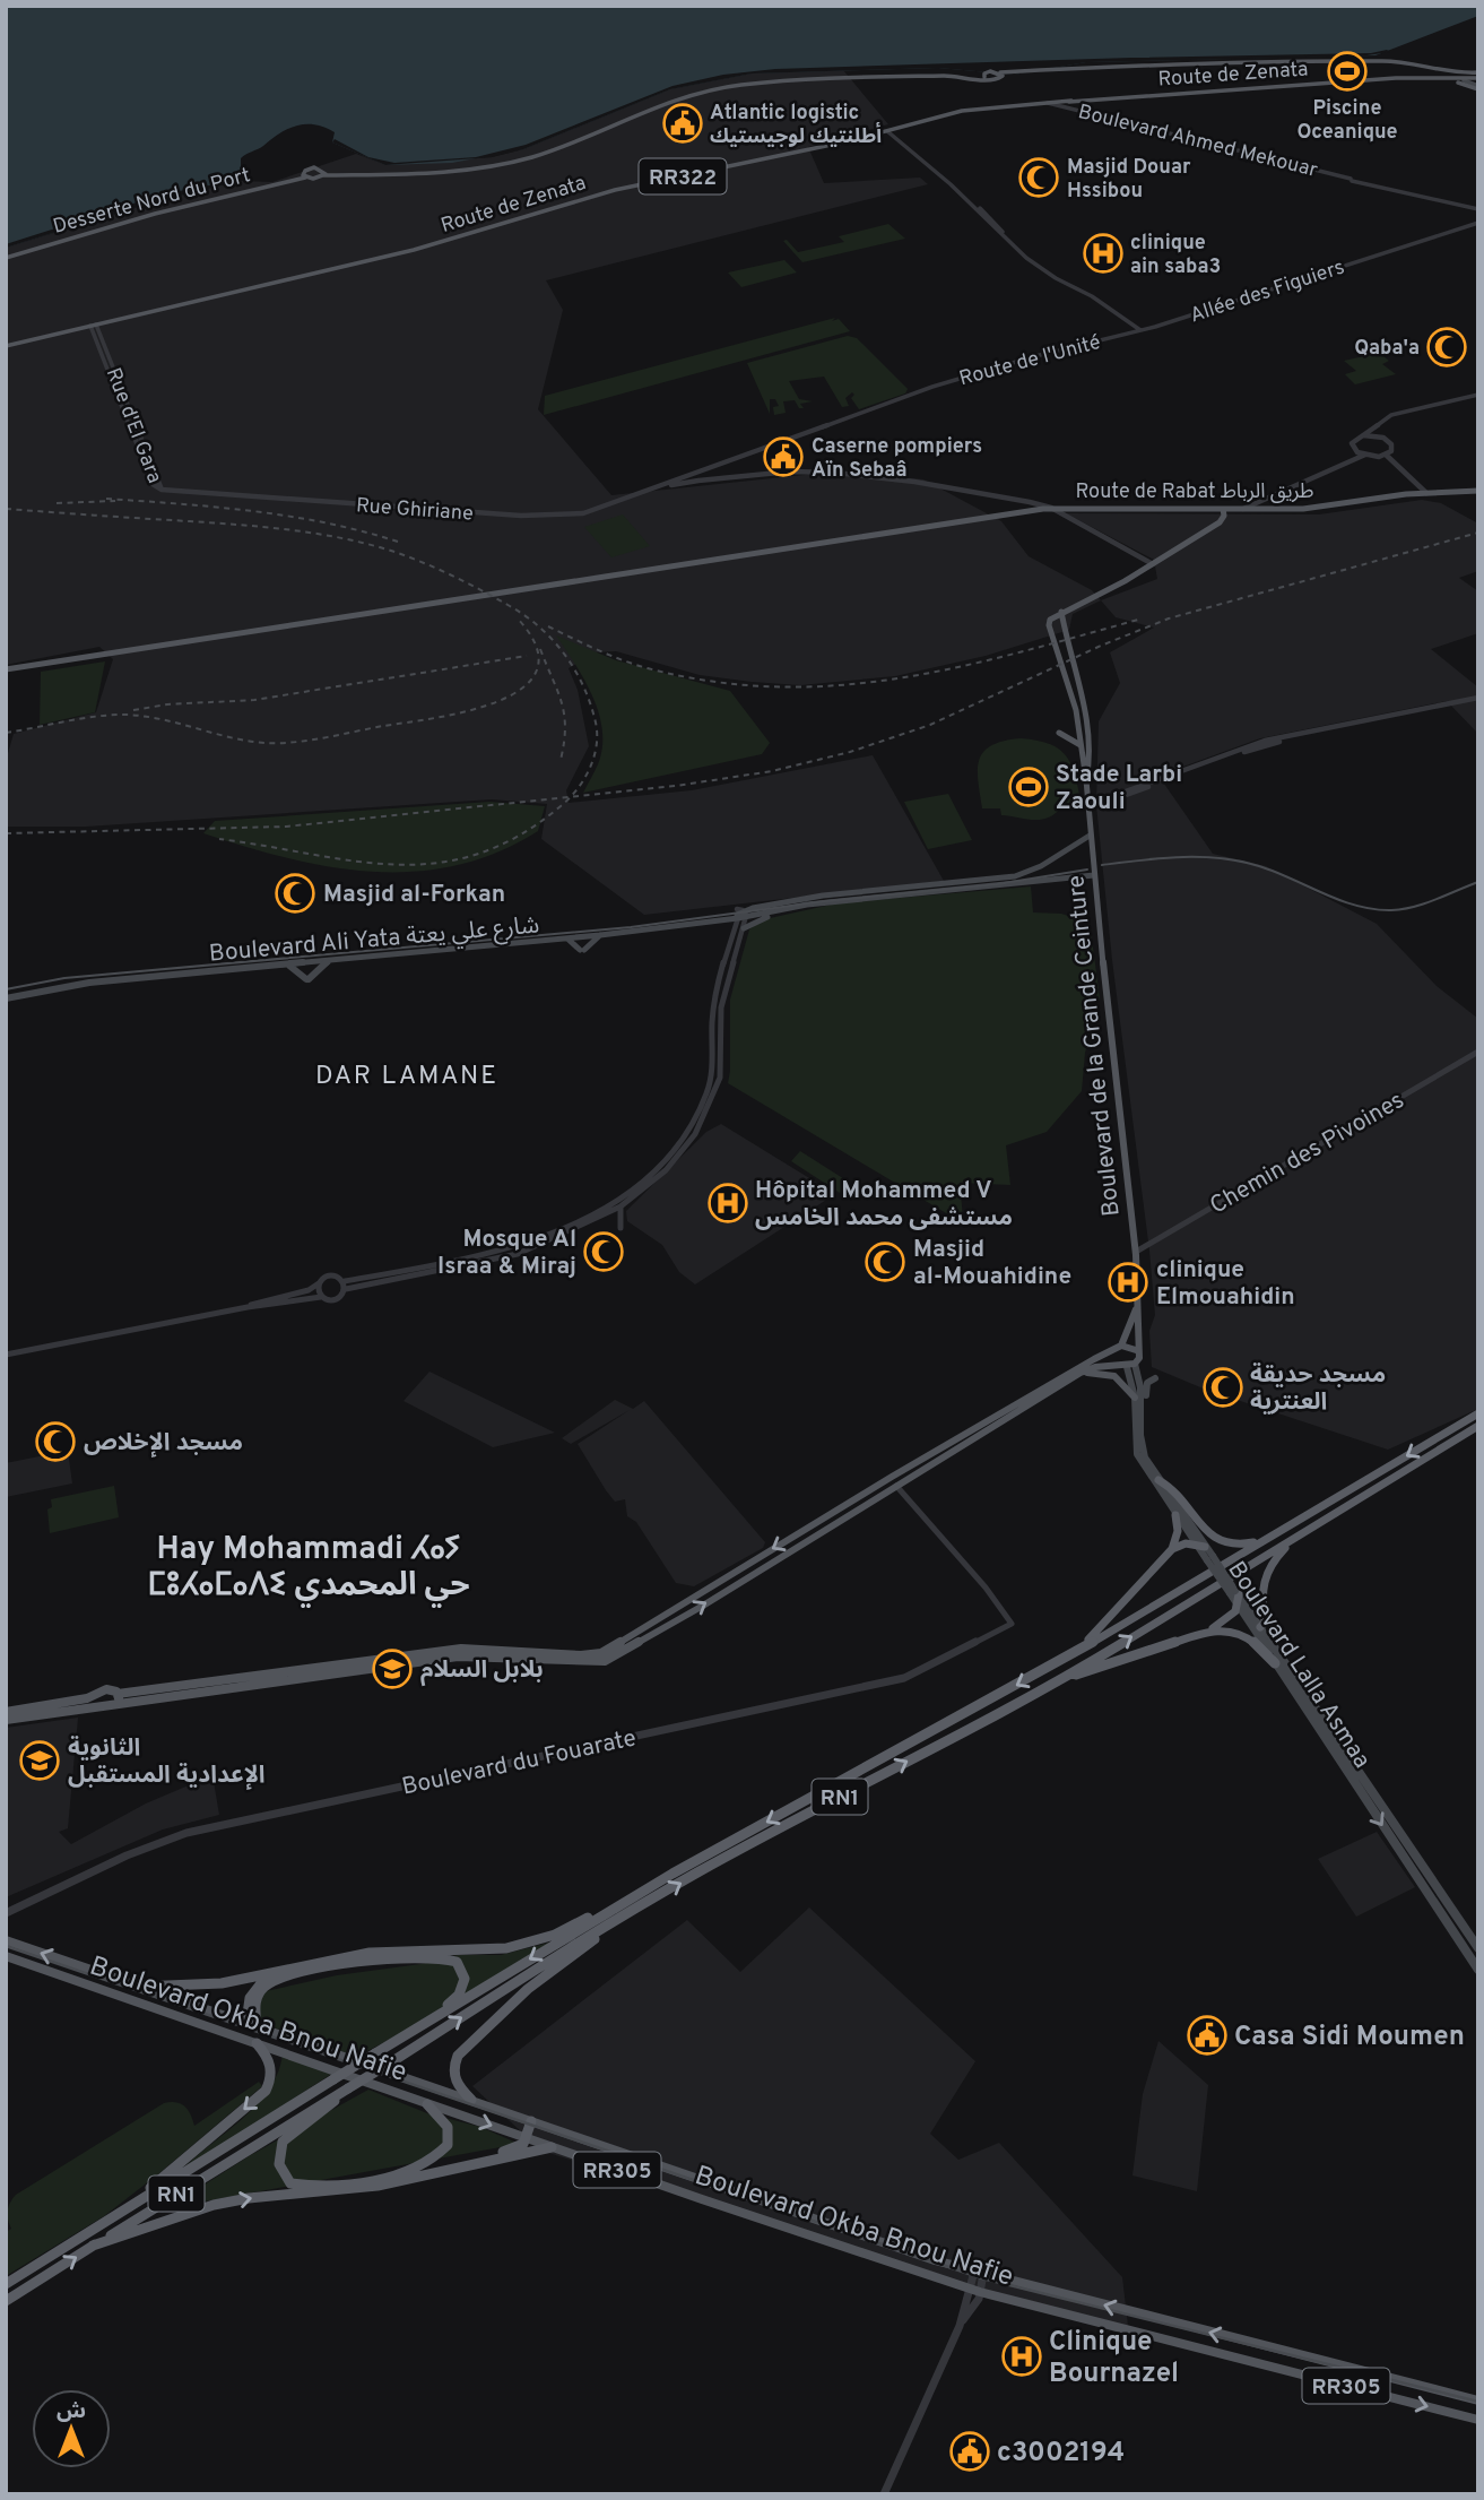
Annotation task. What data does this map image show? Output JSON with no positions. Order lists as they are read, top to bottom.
{
  "streets": {
    "highway": ["RN1"],
    "main road": [
      "Route de Zenata",
      "RR322",
      "Desserte Nord du Port",
      "Route de Rabat طريق الرباط",
      "Boulevard Ali Yata شارع علي يعتة",
      "Boulevard de la Grande Ceinture",
      "Boulevard Lalla Asmaa",
      "Boulevard Okba Bnou Nafie",
      "RR305"
    ],
    "street": [
      "Boulevard Ahmed Mekouar",
      "Allée des Figuiers",
      "Route de l'Unité",
      "Rue d'El Gara",
      "Rue Ghiriane",
      "Chemin des Pivoines",
      "Boulevard du Fouarate"
    ]
  },
  "crossings": [
    ["Route de Zenata", "Boulevard Ahmed Mekouar"],
    ["Route de Zenata", "RR322"],
    ["Route de Zenata", "Rue d'El Gara"],
    ["Allée des Figuiers", "Route de l'Unité"],
    ["Route de l'Unité", "Rue Ghiriane"],
    ["Rue d'El Gara", "Rue Ghiriane"],
    ["Route de Rabat طريق الرباط", "Rue Ghiriane"],
    ["Boulevard Ali Yata شارع علي يعتة", "Boulevard de la Grande Ceinture"],
    ["Boulevard de la Grande Ceinture", "Chemin des Pivoines"],
    ["Boulevard de la Grande Ceinture", "Boulevard Lalla Asmaa"]
  ],
  "districts": ["DAR LAMANE", "Hay Mohammadi ⵃⴰⵢ ⵎⵓⵃⴰⵎⴰⴷⵉ حي المحمدي"],
  "places": {
    "sports": ["Piscine Oceanique", "Stade Larbi Zaouli"],
    "public building": [
      "Atlantic logistic أطلنتيك لوجيستيك",
      "Caserne pompiers Aïn Sebaâ",
      "Casa Sidi Moumen",
      "c3002194"
    ],
    "mosque": [
      "Masjid Douar Hssibou",
      "Qaba'a",
      "Masjid al-Forkan",
      "Mosque Al Israa & Miraj",
      "Masjid al-Mouahidine",
      "مسجد حديقة العنترية",
      "مسجد الإخلاص"
    ],
    "hospital": [
      "clinique ain saba3",
      "Hôpital Mohammed V مستشفى محمد الخامس",
      "clinique Elmouahidin",
      "Clinique Bournazel"
    ],
    "school or university": ["بلابل السلام", "الثانوية الإعدادية المستقبل"]
  },
  "north": "top"
}
